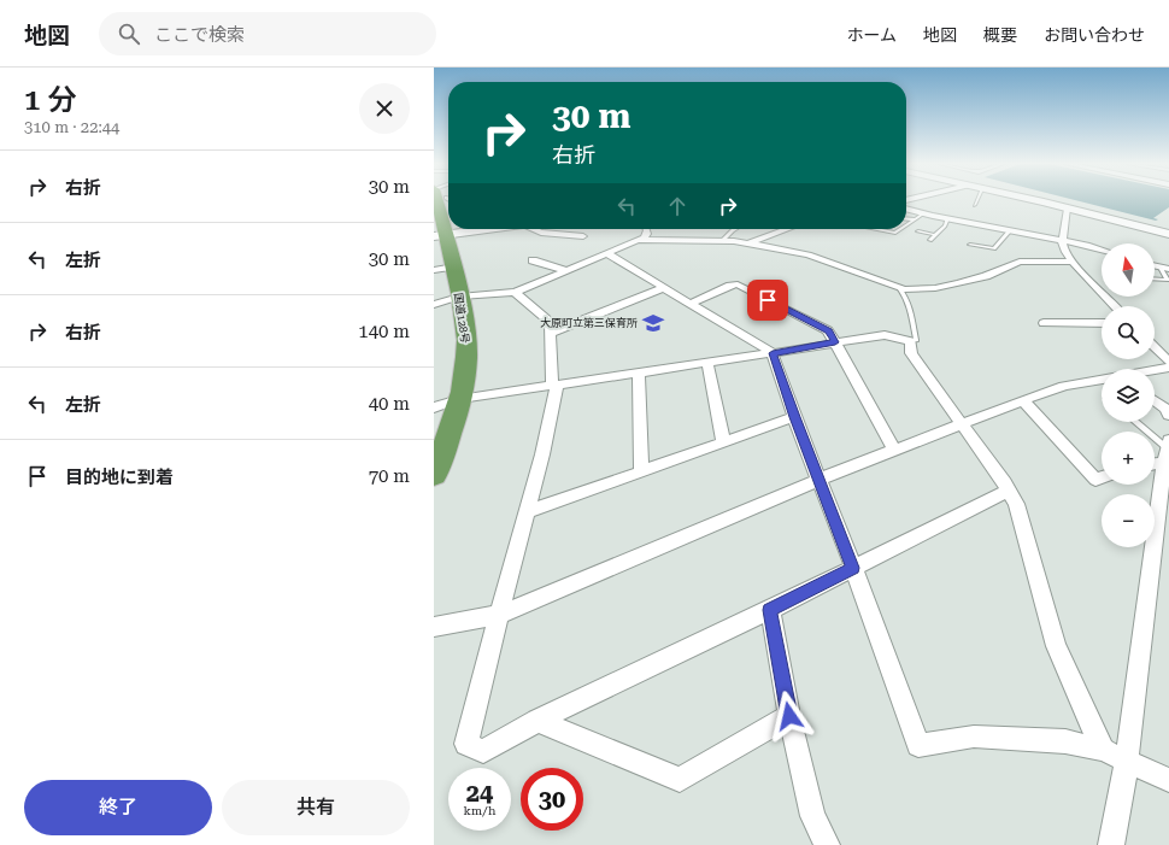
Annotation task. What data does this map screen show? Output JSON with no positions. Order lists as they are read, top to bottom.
{
  "streets": {
    "highway": ["国道128号"]
  },
  "places": {
    "school or university": ["大原町立第三保育所"]
  },
  "north": "top",
  "page": {
    "header": "地図",
    "search": "ここで検索",
    "nav": [
      "ホーム",
      "地図",
      "概要",
      "お問い合わせ"
    ],
    "heading": ["1 分", "310 m · 22:44"],
    "turn": ["30 m", "右折"],
    "list": [
      {
        "name": "右折",
        "value": "30 m"
      },
      {
        "name": "左折",
        "value": "30 m"
      },
      {
        "name": "右折",
        "value": "140 m"
      },
      {
        "name": "左折",
        "value": "40 m"
      },
      {
        "name": "目的地に到着",
        "value": "70 m"
      }
    ],
    "map_buttons": ["+", "−"],
    "speed": "24 km/h",
    "limit": "30",
    "buttons": ["終了", "共有"]
  }
}
